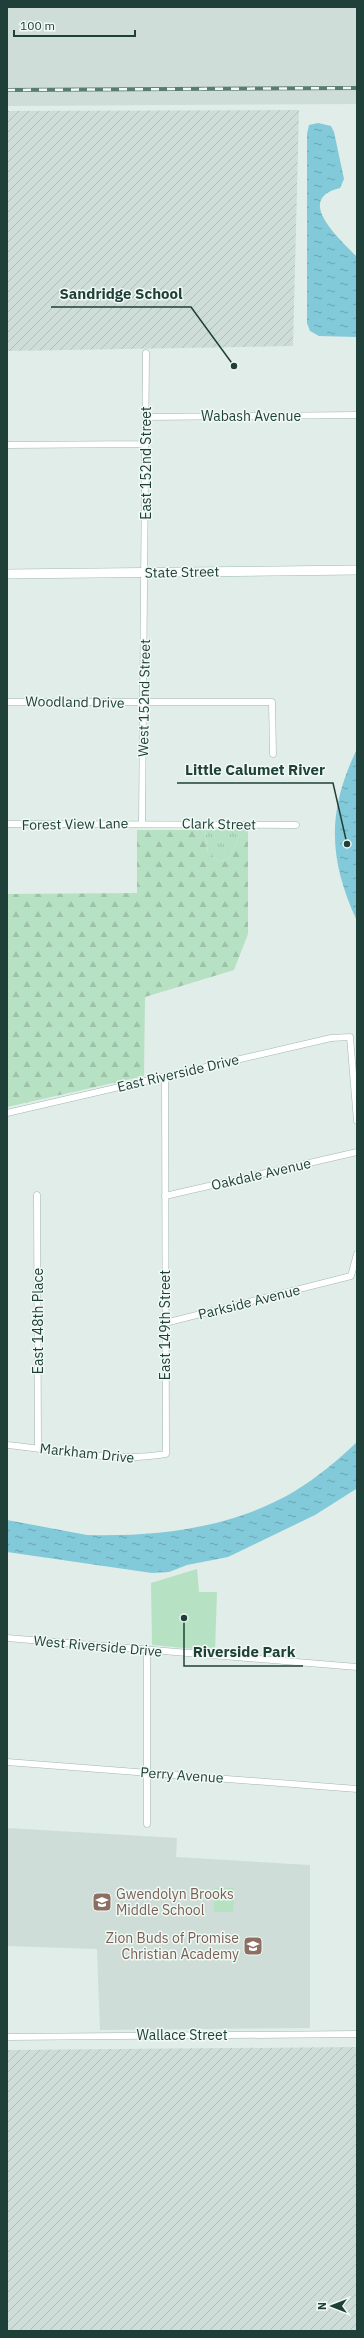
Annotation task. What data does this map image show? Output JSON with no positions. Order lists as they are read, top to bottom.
{
  "streets": {
    "main road": ["State Street"],
    "street": [
      "Wabash Avenue",
      "East 152nd Street",
      "West 152nd Street",
      "Woodland Drive",
      "Forest View Lane",
      "Clark Street",
      "East Riverside Drive",
      "Oakdale Avenue",
      "Parkside Avenue",
      "East 148th Place",
      "East 149th Street",
      "Markham Drive",
      "West Riverside Drive",
      "Perry Avenue",
      "Wallace Street"
    ]
  },
  "crossings": [
    ["Wabash Avenue", "East 152nd Street"],
    ["East 152nd Street", "State Street"],
    ["East 152nd Street", "West 152nd Street"],
    ["State Street", "West 152nd Street"],
    ["West 152nd Street", "Woodland Drive"],
    ["West 152nd Street", "Forest View Lane"],
    ["West 152nd Street", "Clark Street"],
    ["Forest View Lane", "Clark Street"],
    ["Oakdale Avenue", "East 149th Street"],
    ["Parkside Avenue", "East 149th Street"],
    ["East 148th Place", "Markham Drive"],
    ["East 149th Street", "Markham Drive"]
  ],
  "places": {
    "other": ["Sandridge School", "Little Calumet River", "Riverside Park"],
    "school or university": ["Gwendolyn Brooks Middle School", "Zion Buds of Promise Christian Academy"]
  },
  "scale_bar": "100 m",
  "north": "left"
}
